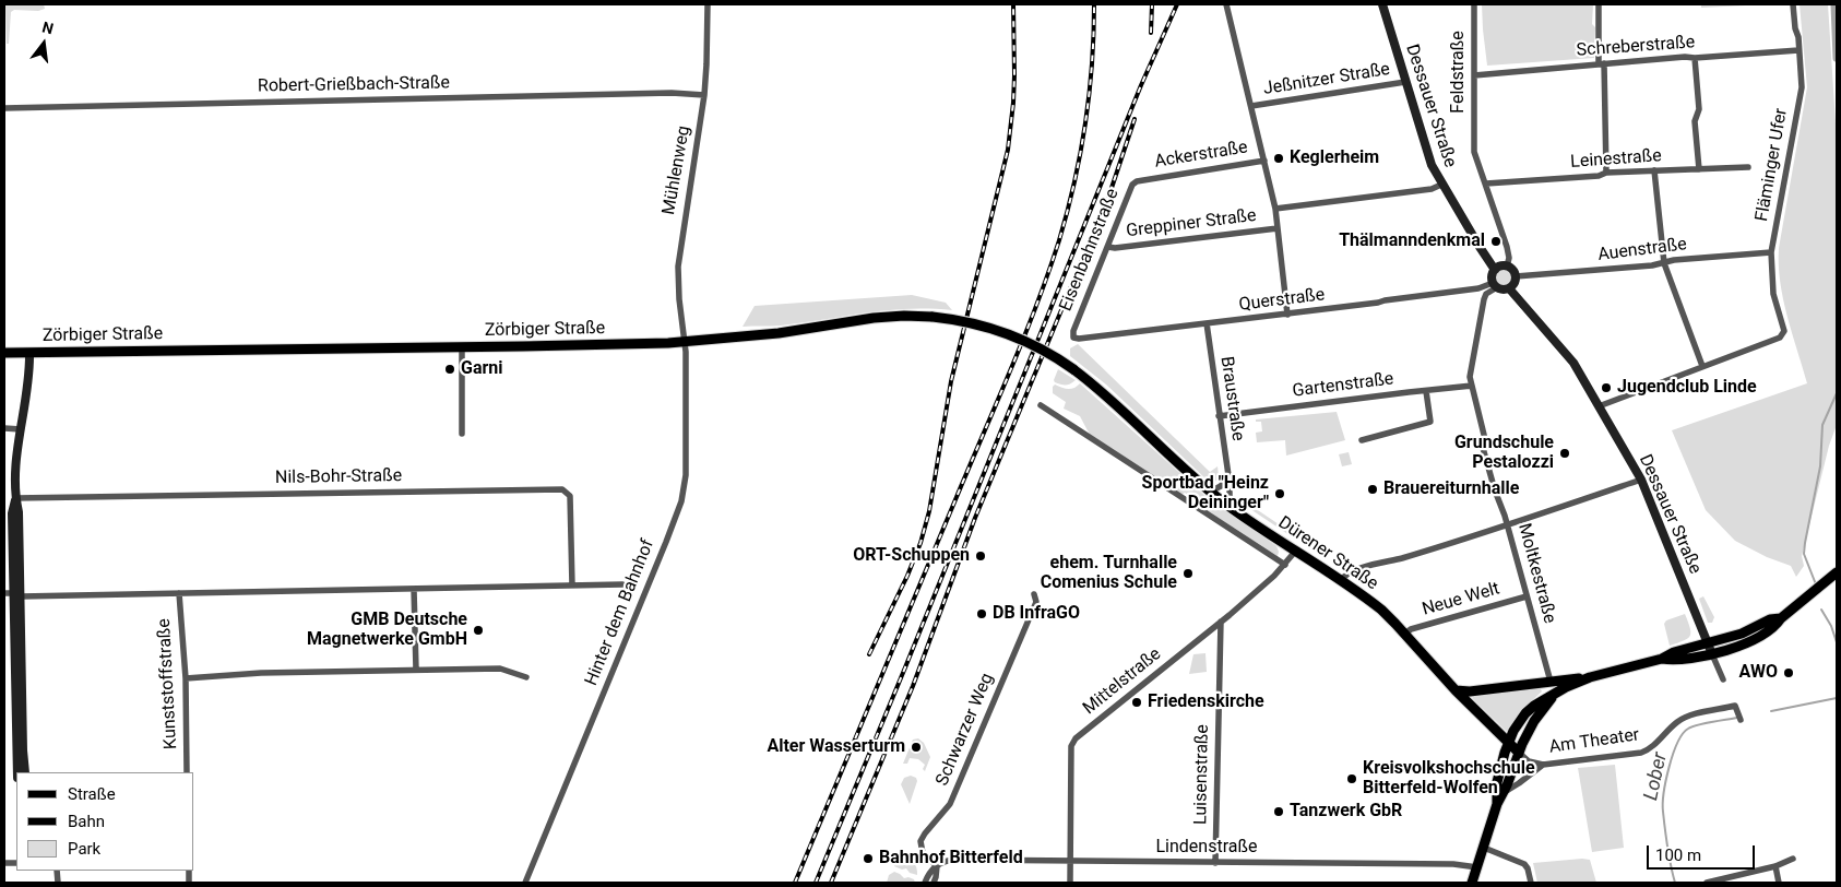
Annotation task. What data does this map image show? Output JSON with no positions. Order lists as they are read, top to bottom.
{
  "streets": {
    "main road": ["Zörbiger Straße", "Dürener Straße"],
    "street": [
      "Schreberstraße",
      "Feldstraße",
      "Jeßnitzer Straße",
      "Robert-Grießbach-Straße",
      "Dessauer Straße",
      "Ackerstraße",
      "Leinestraße",
      "Fläminger Ufer",
      "Mühlenweg",
      "Greppiner Straße",
      "Eisenbahnstraße",
      "Auenstraße",
      "Querstraße",
      "Gartenstraße",
      "Braustraße",
      "Nils-Bohr-Straße",
      "Moltkestraße",
      "Neue Welt",
      "Hinter dem Bahnhof",
      "Mittelstraße",
      "Kunststoffstraße",
      "Schwarzer Weg",
      "Am Theater",
      "Luisenstraße",
      "Lindenstraße"
    ]
  },
  "crossings": [
    ["Schreberstraße", "Feldstraße"],
    ["Schreberstraße", "Fläminger Ufer"],
    ["Feldstraße", "Dessauer Straße"],
    ["Feldstraße", "Leinestraße"],
    ["Feldstraße", "Auenstraße"],
    ["Feldstraße", "Querstraße"],
    ["Feldstraße", "Moltkestraße"],
    ["Jeßnitzer Straße", "Dessauer Straße"],
    ["Robert-Grießbach-Straße", "Mühlenweg"],
    ["Dessauer Straße", "Auenstraße"],
    ["Dessauer Straße", "Querstraße"],
    ["Dessauer Straße", "Moltkestraße"],
    ["Ackerstraße", "Eisenbahnstraße"],
    ["Fläminger Ufer", "Auenstraße"],
    ["Mühlenweg", "Zörbiger Straße"],
    ["Mühlenweg", "Hinter dem Bahnhof"],
    ["Greppiner Straße", "Eisenbahnstraße"],
    ["Eisenbahnstraße", "Querstraße"],
    ["Auenstraße", "Querstraße"],
    ["Auenstraße", "Moltkestraße"],
    ["Querstraße", "Braustraße"],
    ["Querstraße", "Moltkestraße"],
    ["Zörbiger Straße", "Dürener Straße"],
    ["Zörbiger Straße", "Hinter dem Bahnhof"],
    ["Gartenstraße", "Braustraße"],
    ["Gartenstraße", "Moltkestraße"],
    ["Braustraße", "Dürener Straße"],
    ["Dürener Straße", "Neue Welt"],
    ["Dürener Straße", "Mittelstraße"],
    ["Dürener Straße", "Am Theater"],
    ["Moltkestraße", "Neue Welt"],
    ["Mittelstraße", "Luisenstraße"],
    ["Mittelstraße", "Lindenstraße"],
    ["Schwarzer Weg", "Lindenstraße"],
    ["Luisenstraße", "Lindenstraße"]
  ],
  "water": ["Lober"],
  "places": [
    "Keglerheim",
    "Thälmanndenkmal",
    "Garni",
    "Jugendclub Linde",
    "Grundschule Pestalozzi",
    "Brauereiturnhalle",
    "Sportbad \"Heinz Deininger\"",
    "ORT-Schuppen",
    "ehem. Turnhalle Comenius Schule",
    "DB InfraGO",
    "GMB Deutsche Magnetwerke GmbH",
    "AWO",
    "Friedenskirche",
    "Alter Wasserturm",
    "Kreisvolkshochschule Bitterfeld-Wolfen",
    "Tanzwerk GbR",
    "Bahnhof Bitterfeld"
  ],
  "legend": ["Straße", "Bahn", "Park"],
  "scale_bar": "100 m",
  "north": "top"
}
